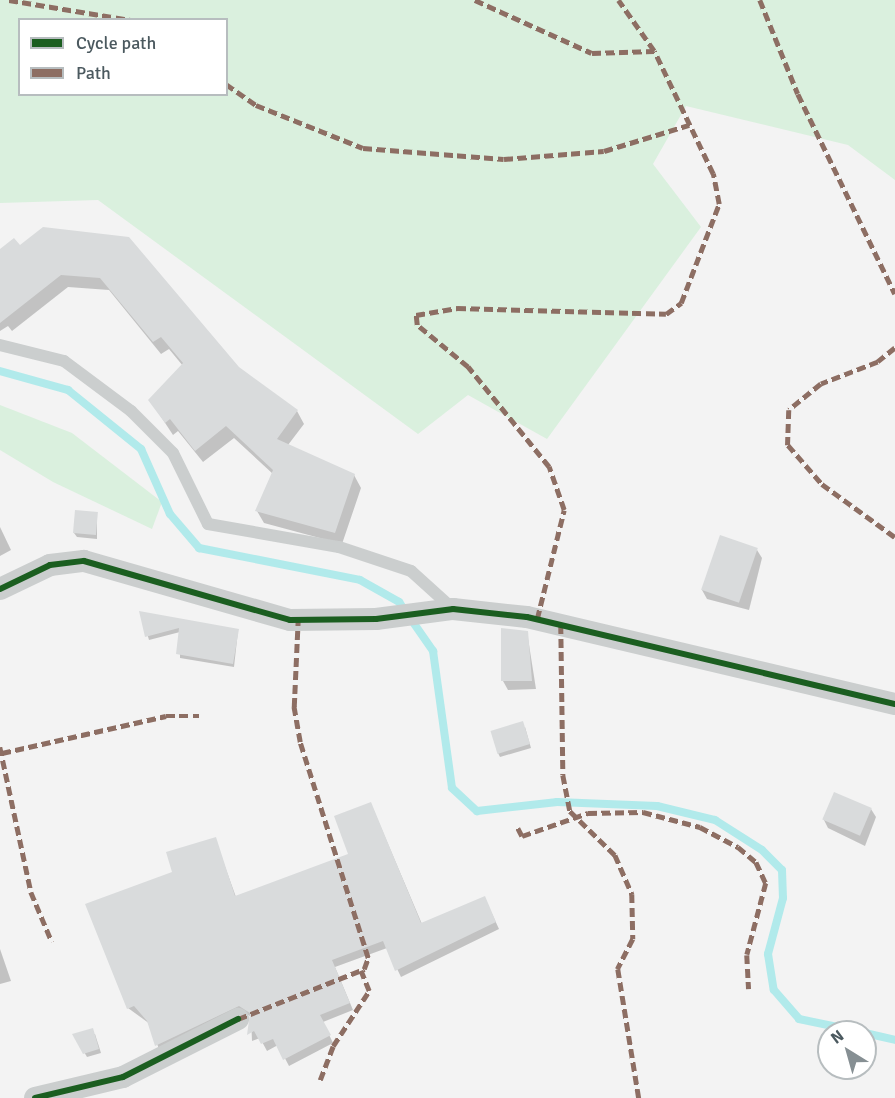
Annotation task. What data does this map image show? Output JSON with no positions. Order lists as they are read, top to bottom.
{
  "legend": ["Cycle path", "Path"],
  "north": "top left"
}
